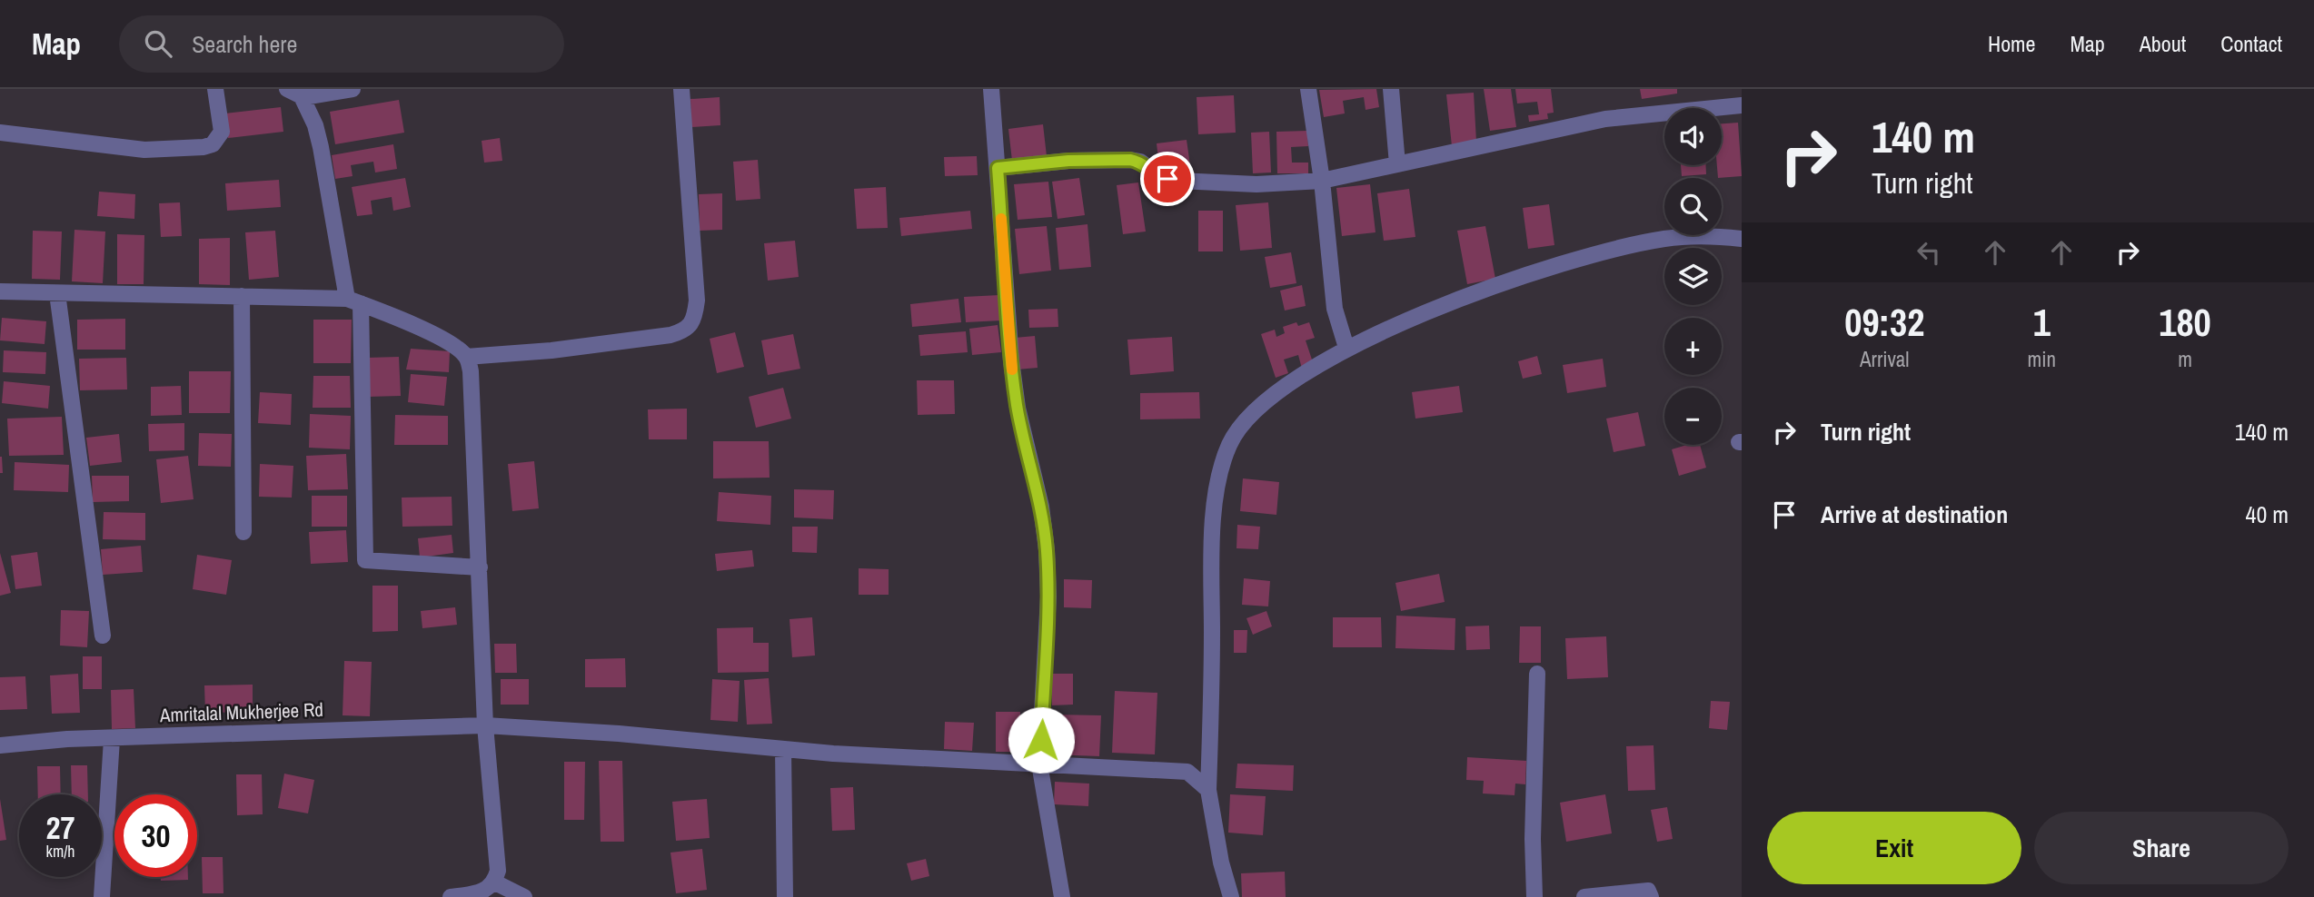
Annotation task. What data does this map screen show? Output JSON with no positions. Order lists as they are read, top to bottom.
{
  "streets": {
    "street": ["Amritalal Mukherjee Rd"]
  },
  "page": {
    "header": "Map",
    "search": "Search here",
    "nav": [
      "Home",
      "Map",
      "About",
      "Contact"
    ],
    "turn": ["140 m", "Turn right"],
    "map_buttons": ["+", "−"],
    "eta": [
      "09:32",
      "Arrival",
      "1",
      "min",
      "180",
      "m"
    ],
    "list": [
      {
        "name": "Turn right",
        "value": "140 m"
      },
      {
        "name": "Arrive at destination",
        "value": "40 m"
      }
    ],
    "speed": "27 km/h",
    "limit": "30",
    "buttons": ["Exit", "Share"]
  }
}
